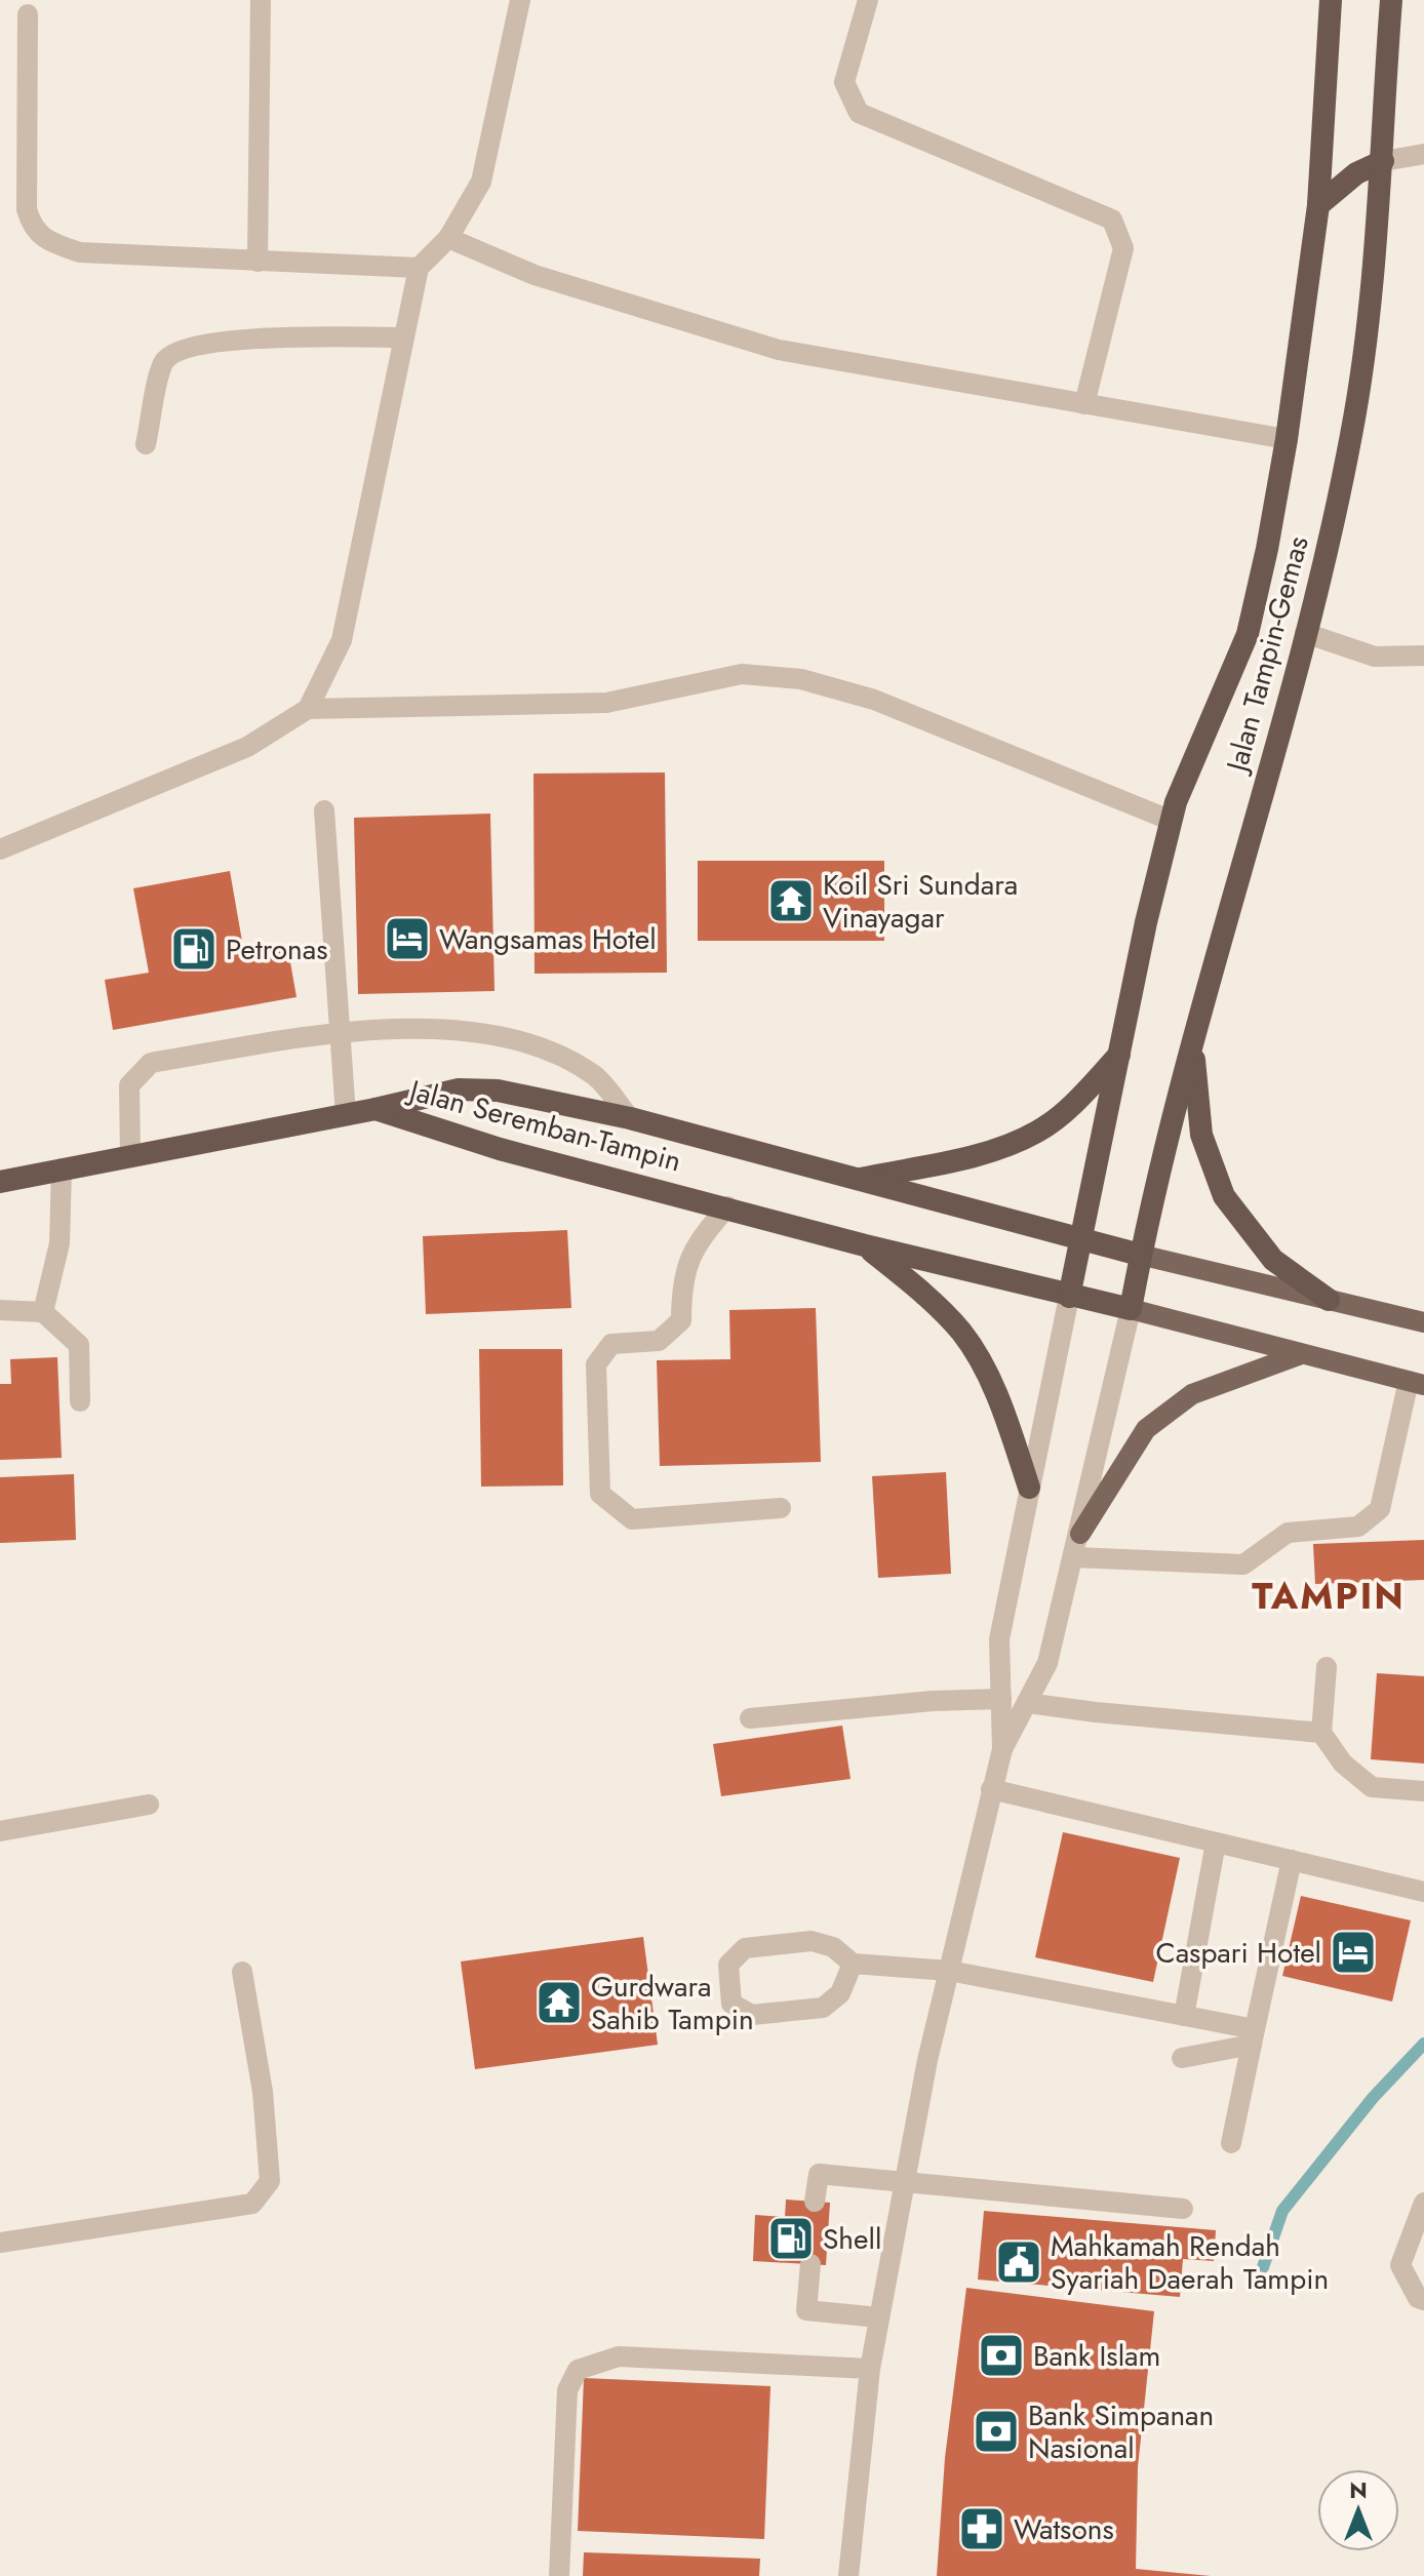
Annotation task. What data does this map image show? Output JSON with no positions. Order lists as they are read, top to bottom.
{
  "streets": {
    "highway": ["Jalan Tampin-Gemas", "Jalan Seremban-Tampin"]
  },
  "crossings": [
    ["Jalan Tampin-Gemas", "Jalan Seremban-Tampin"]
  ],
  "districts": ["TAMPIN"],
  "places": {
    "temple": ["Koil Sri Sundara Vinayagar", "Gurdwara Sahib Tampin"],
    "hotel": ["Wangsamas Hotel", "Caspari Hotel"],
    "fuel station": ["Petronas", "Shell"],
    "public building": ["Mahkamah Rendah Syariah Daerah Tampin"],
    "bank": ["Bank Islam", "Bank Simpanan Nasional"],
    "pharmacy": ["Watsons"]
  },
  "north": "top"
}
